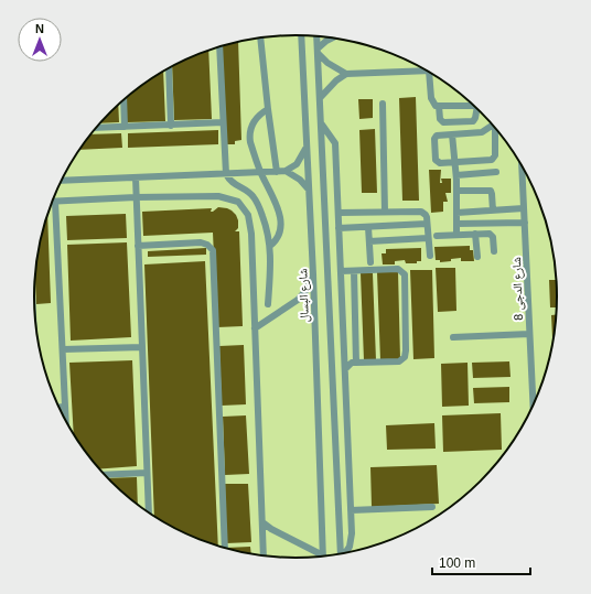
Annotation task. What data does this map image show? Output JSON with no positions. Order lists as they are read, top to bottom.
{
  "streets": {
    "street": ["شارع الدجى 8", "شارع البسال"]
  },
  "scale_bar": "100 m",
  "north": "top"
}
